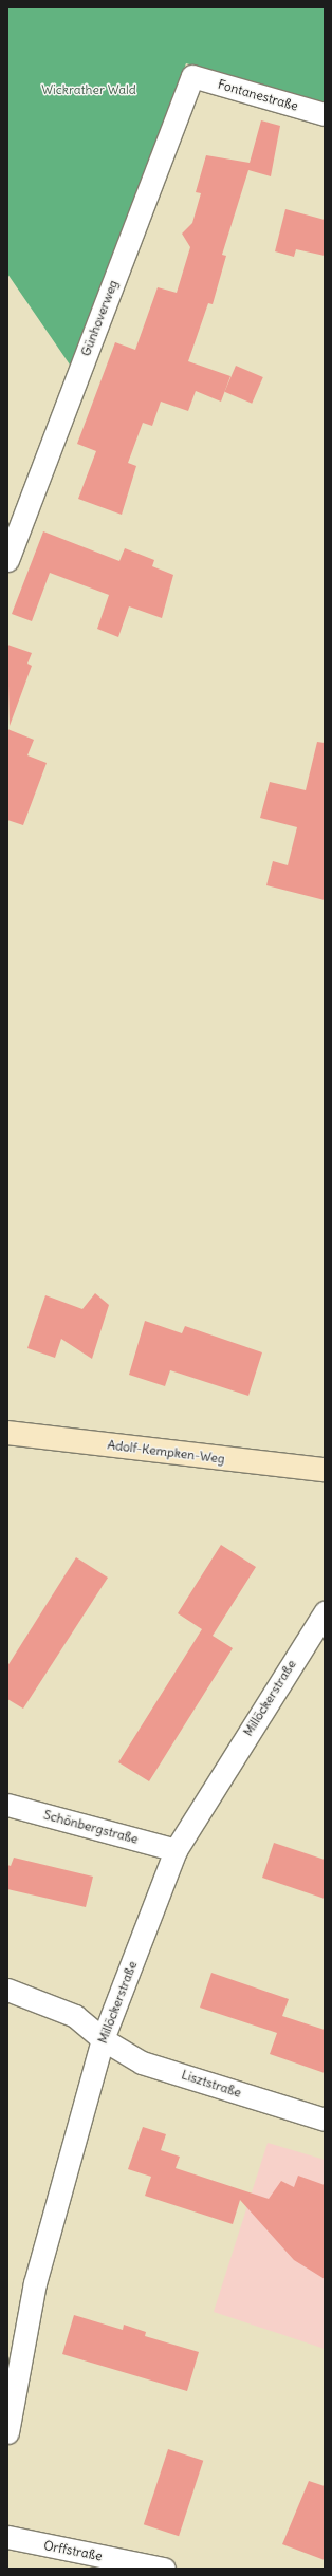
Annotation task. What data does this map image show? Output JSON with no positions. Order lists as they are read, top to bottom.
{
  "streets": {
    "main road": ["Adolf-Kempken-Weg"],
    "street": [
      "Fontanestraße",
      "Günhoverweg",
      "Millöckerstraße",
      "Schönbergstraße",
      "Lisztstraße",
      "Orffstraße"
    ]
  },
  "crossings": [
    ["Fontanestraße", "Günhoverweg"],
    ["Millöckerstraße", "Schönbergstraße"],
    ["Millöckerstraße", "Lisztstraße"]
  ],
  "parks": ["Wickrather Wald"]
}
